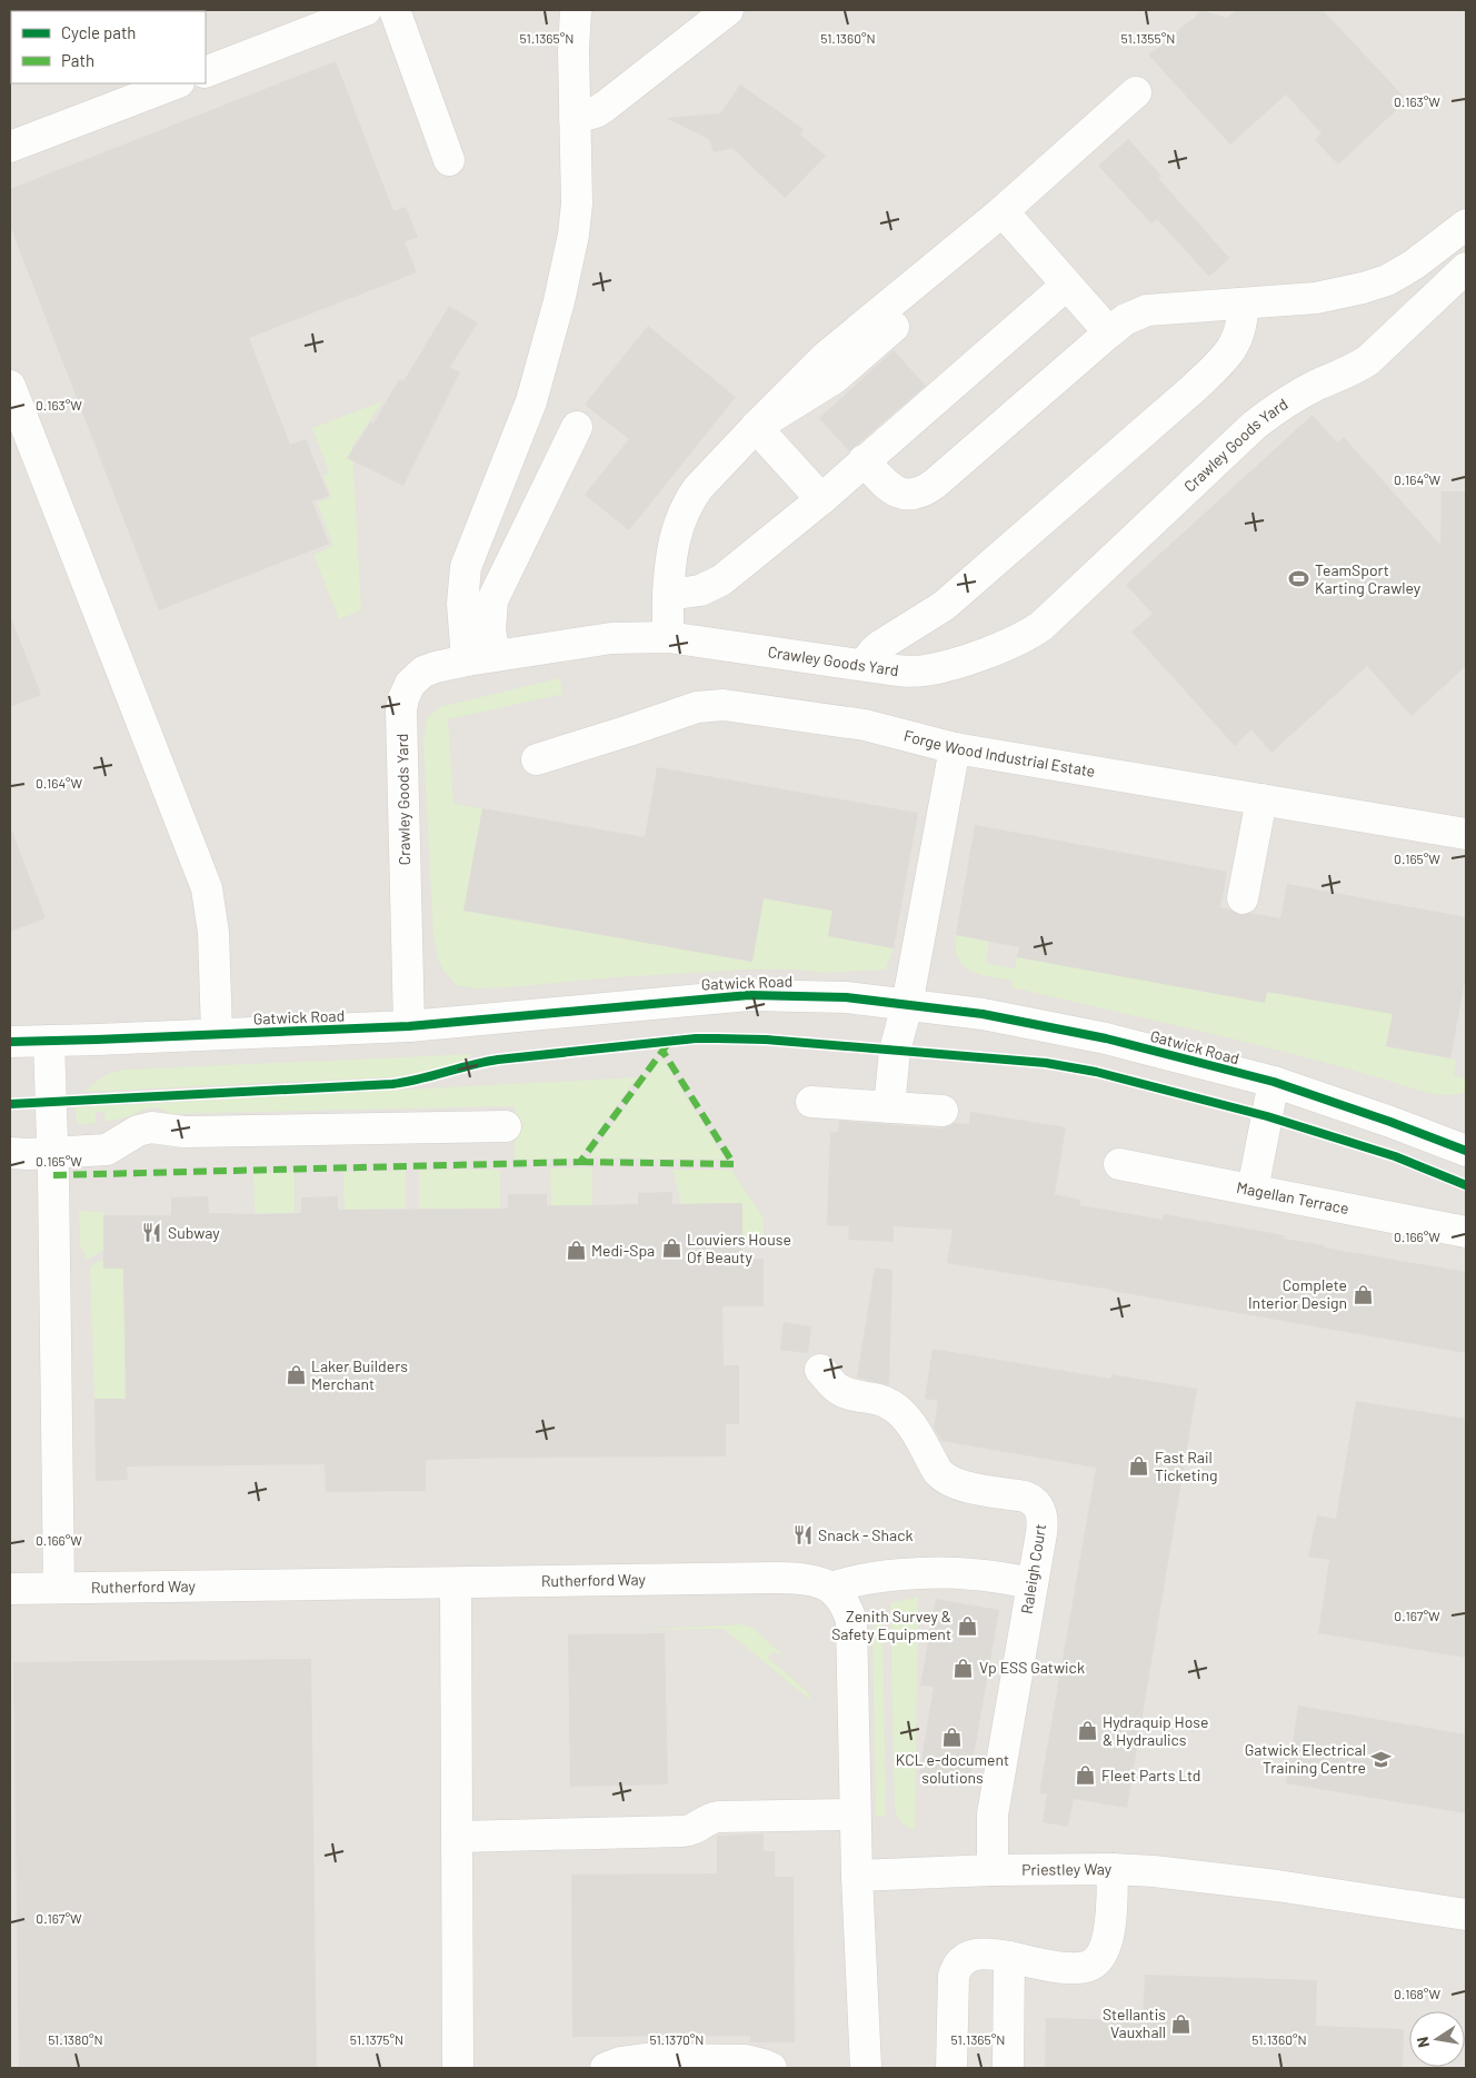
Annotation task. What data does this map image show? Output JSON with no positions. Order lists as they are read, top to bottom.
{
  "streets": {
    "street": [
      "Crawley Goods Yard",
      "Forge Wood Industrial Estate",
      "Gatwick Road",
      "Magellan Terrace",
      "Raleigh Court",
      "Rutherford Way",
      "Priestley Way"
    ]
  },
  "crossings": [
    ["Crawley Goods Yard", "Gatwick Road"],
    ["Raleigh Court", "Priestley Way"]
  ],
  "places": {
    "sports": ["TeamSport Karting Crawley"],
    "restaurant": ["Subway", "Snack - Shack"],
    "shop": [
      "Louviers House Of Beauty",
      "Medi-Spa",
      "Complete Interior Design",
      "Laker Builders Merchant",
      "Fast Rail Ticketing",
      "Zenith Survey & Safety Equipment",
      "Vp ESS Gatwick",
      "Hydraquip Hose & Hydraulics",
      "KCL e-document solutions",
      "Fleet Parts Ltd",
      "Stellantis Vauxhall"
    ],
    "school or university": ["Gatwick Electrical Training Centre"]
  },
  "legend": ["Cycle path", "Path"],
  "north": "left",
  "coordinates": [
    "51.1365°N",
    "51.1360°N",
    "51.1355°N",
    "0.163°W",
    "0.164°W",
    "0.165°W",
    "0.166°W",
    "0.167°W",
    "0.168°W",
    "51.1380°N",
    "51.1375°N",
    "51.1370°N"
  ]
}
